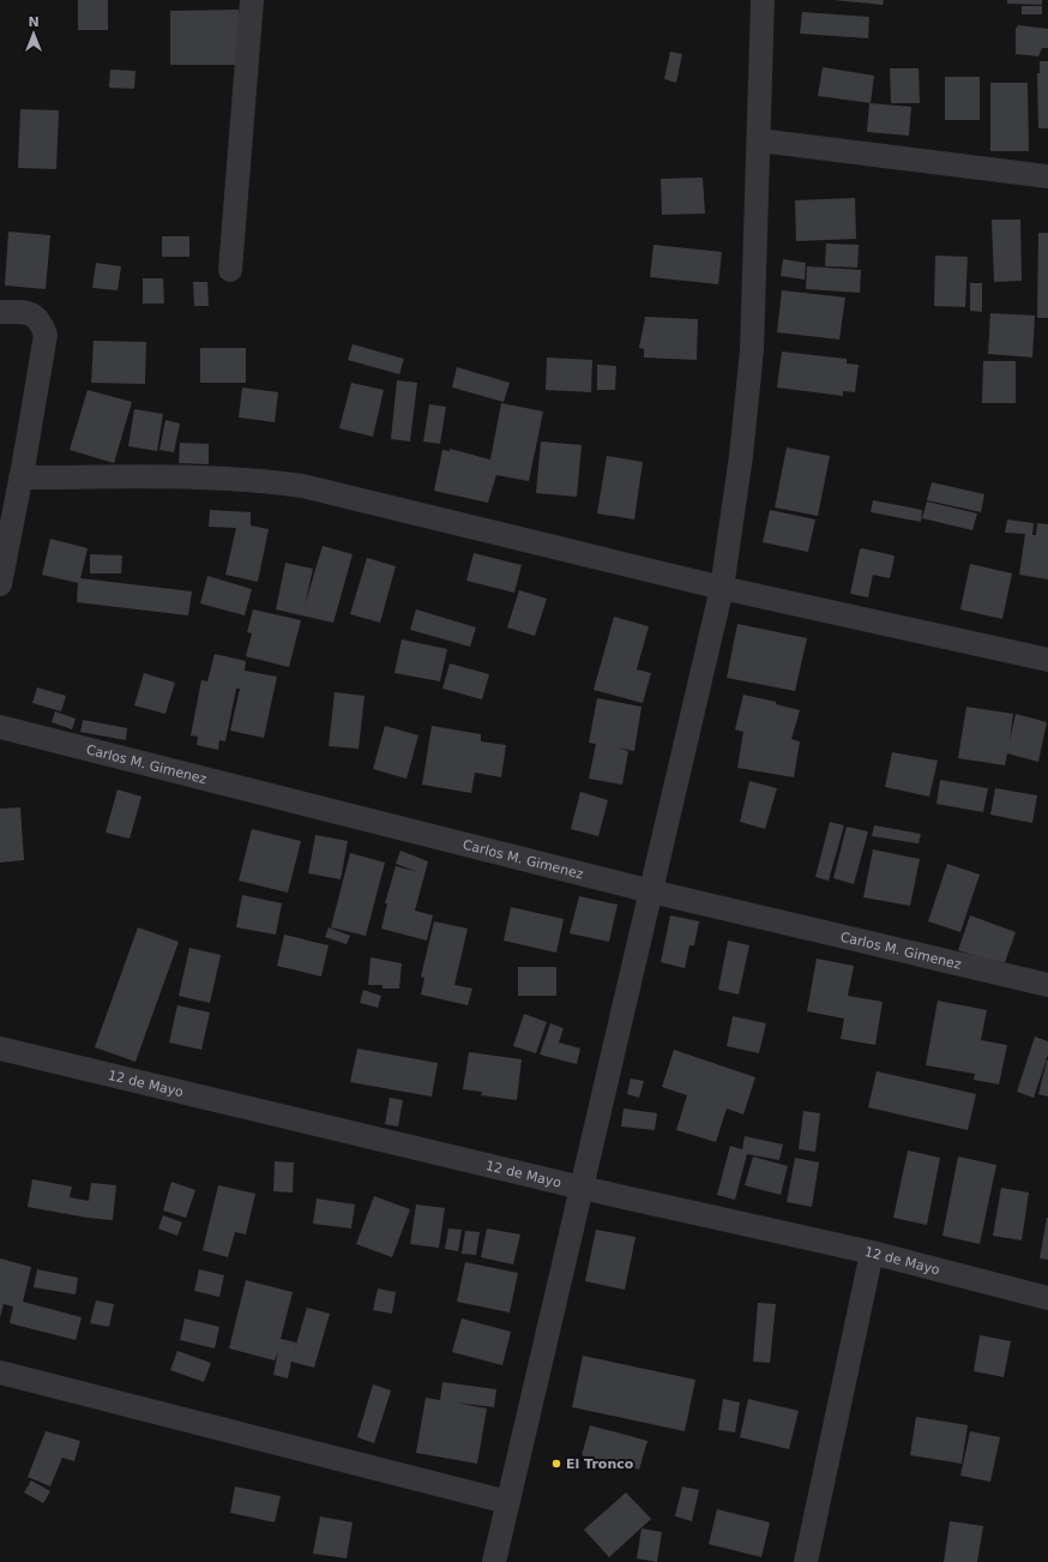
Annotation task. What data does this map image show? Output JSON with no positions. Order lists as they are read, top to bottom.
{
  "streets": {
    "street": ["Carlos M. Gimenez", "12 de Mayo"]
  },
  "places": ["El Tronco"],
  "north": "top"
}
